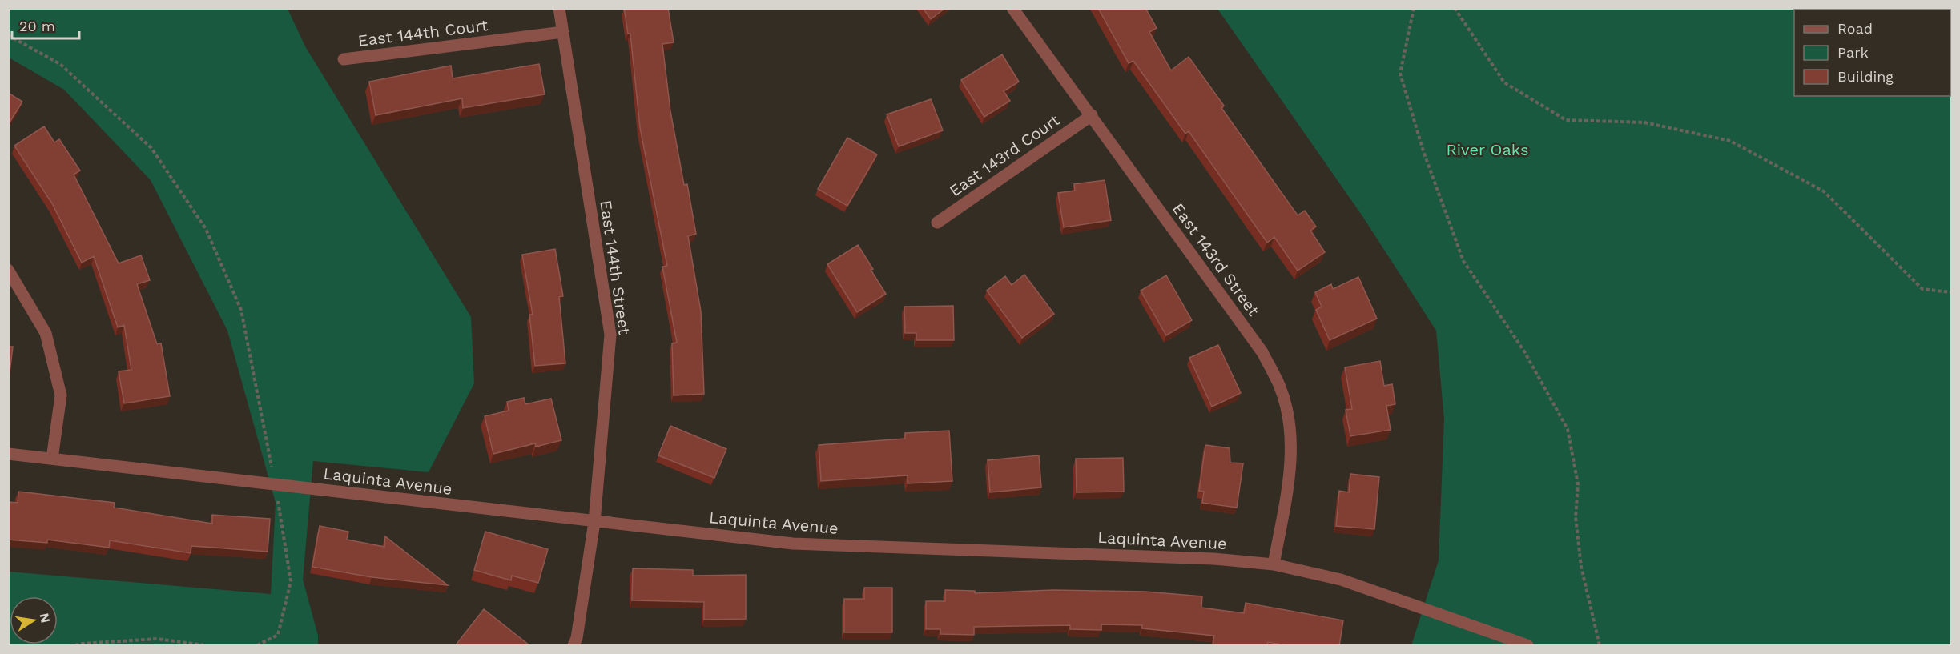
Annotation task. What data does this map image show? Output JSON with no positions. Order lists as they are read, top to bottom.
{
  "streets": {
    "street": [
      "East 144th Court",
      "East 143rd Court",
      "East 143rd Street",
      "East 144th Street",
      "Laquinta Avenue"
    ]
  },
  "crossings": [
    ["East 144th Court", "East 144th Street"],
    ["East 143rd Court", "East 143rd Street"],
    ["East 143rd Street", "Laquinta Avenue"],
    ["East 144th Street", "Laquinta Avenue"]
  ],
  "parks": ["River Oaks"],
  "legend": ["Road", "Park", "Building"],
  "scale_bar": "20 m",
  "north": "right"
}
